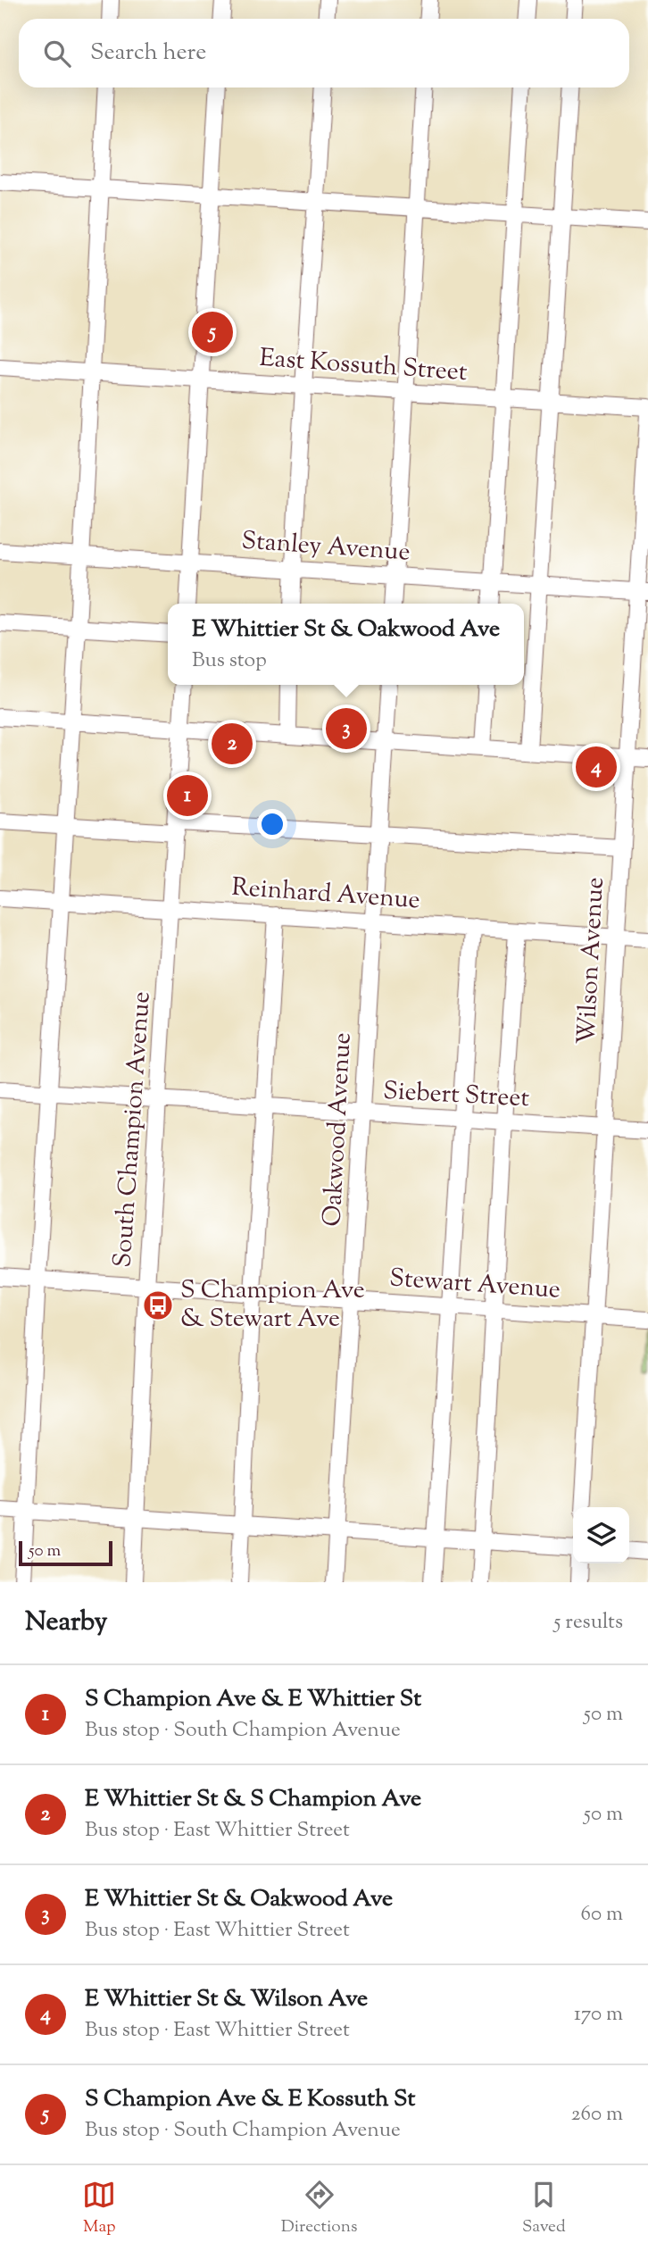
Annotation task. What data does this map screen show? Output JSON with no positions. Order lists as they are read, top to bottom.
{
  "streets": {
    "street": [
      "East Kossuth Street",
      "Stanley Avenue",
      "Reinhard Avenue",
      "Wilson Avenue",
      "Siebert Street",
      "South Champion Avenue",
      "Oakwood Avenue",
      "Stewart Avenue"
    ]
  },
  "crossings": [
    ["Stanley Avenue", "Wilson Avenue"],
    ["Reinhard Avenue", "Wilson Avenue"],
    ["Reinhard Avenue", "South Champion Avenue"],
    ["Reinhard Avenue", "Oakwood Avenue"],
    ["Wilson Avenue", "Siebert Street"],
    ["Wilson Avenue", "Stewart Avenue"],
    ["Siebert Street", "South Champion Avenue"],
    ["Siebert Street", "Oakwood Avenue"],
    ["South Champion Avenue", "Stewart Avenue"],
    ["Oakwood Avenue", "Stewart Avenue"]
  ],
  "places": {
    "bus stop": ["S Champion Ave & Stewart Ave"]
  },
  "scale_bar": "50 m",
  "page": {
    "search": "Search here",
    "pins": [
      "5",
      "3",
      "2",
      "4",
      "1"
    ],
    "popup": ["E Whittier St & Oakwood Ave", "Bus stop"],
    "scale": "50 m",
    "heading": ["Nearby", "5 results"],
    "list": [
      {
        "mark": "1",
        "name": "S Champion Ave & E Whittier St",
        "note": "Bus stop · South Champion Avenue",
        "value": "50 m"
      },
      {
        "mark": "2",
        "name": "E Whittier St & S Champion Ave",
        "note": "Bus stop · East Whittier Street",
        "value": "50 m"
      },
      {
        "mark": "3",
        "name": "E Whittier St & Oakwood Ave",
        "note": "Bus stop · East Whittier Street",
        "value": "60 m"
      },
      {
        "mark": "4",
        "name": "E Whittier St & Wilson Ave",
        "note": "Bus stop · East Whittier Street",
        "value": "170 m"
      },
      {
        "mark": "5",
        "name": "S Champion Ave & E Kossuth St",
        "note": "Bus stop · South Champion Avenue",
        "value": "260 m"
      }
    ],
    "nav": ["Map", "Directions", "Saved"]
  }
}
